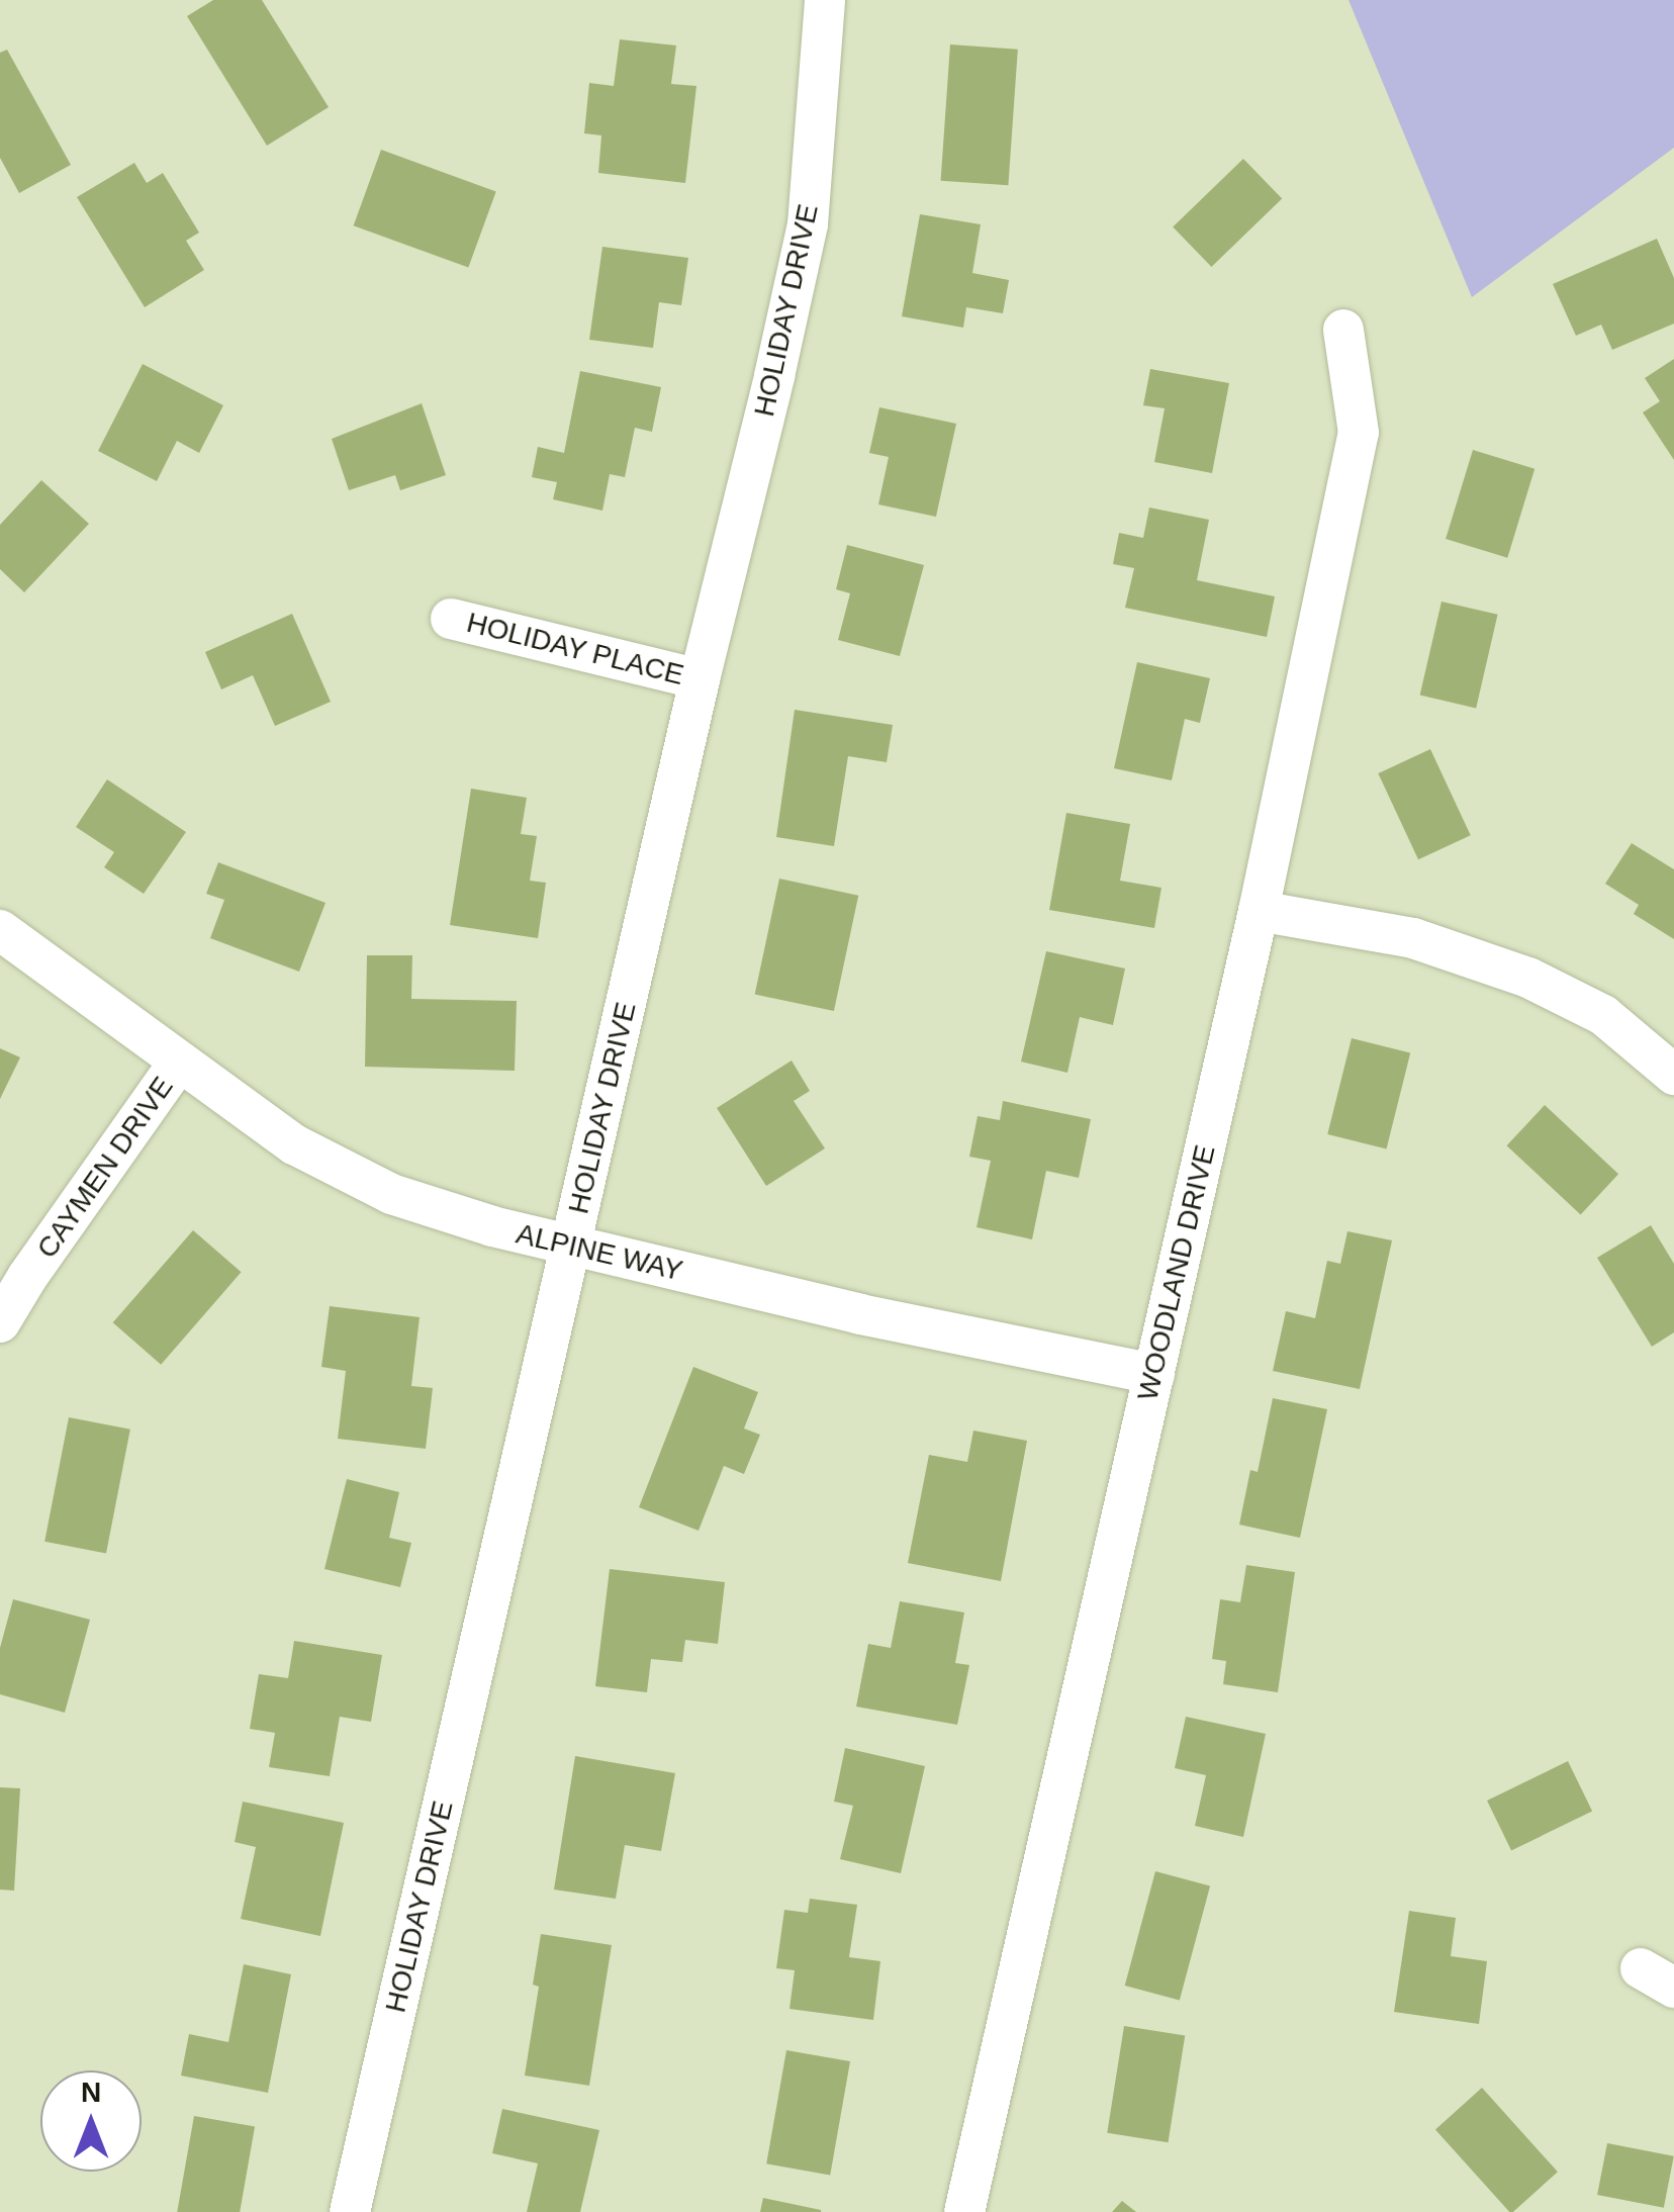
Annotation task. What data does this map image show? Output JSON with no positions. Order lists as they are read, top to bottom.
{
  "streets": {
    "street": [
      "HOLIDAY DRIVE",
      "HOLIDAY PLACE",
      "CAYMEN DRIVE",
      "ALPINE WAY",
      "WOODLAND DRIVE"
    ]
  },
  "crossings": [
    ["HOLIDAY DRIVE", "HOLIDAY PLACE"],
    ["HOLIDAY DRIVE", "ALPINE WAY"],
    ["CAYMEN DRIVE", "ALPINE WAY"],
    ["ALPINE WAY", "WOODLAND DRIVE"]
  ],
  "north": "top"
}
